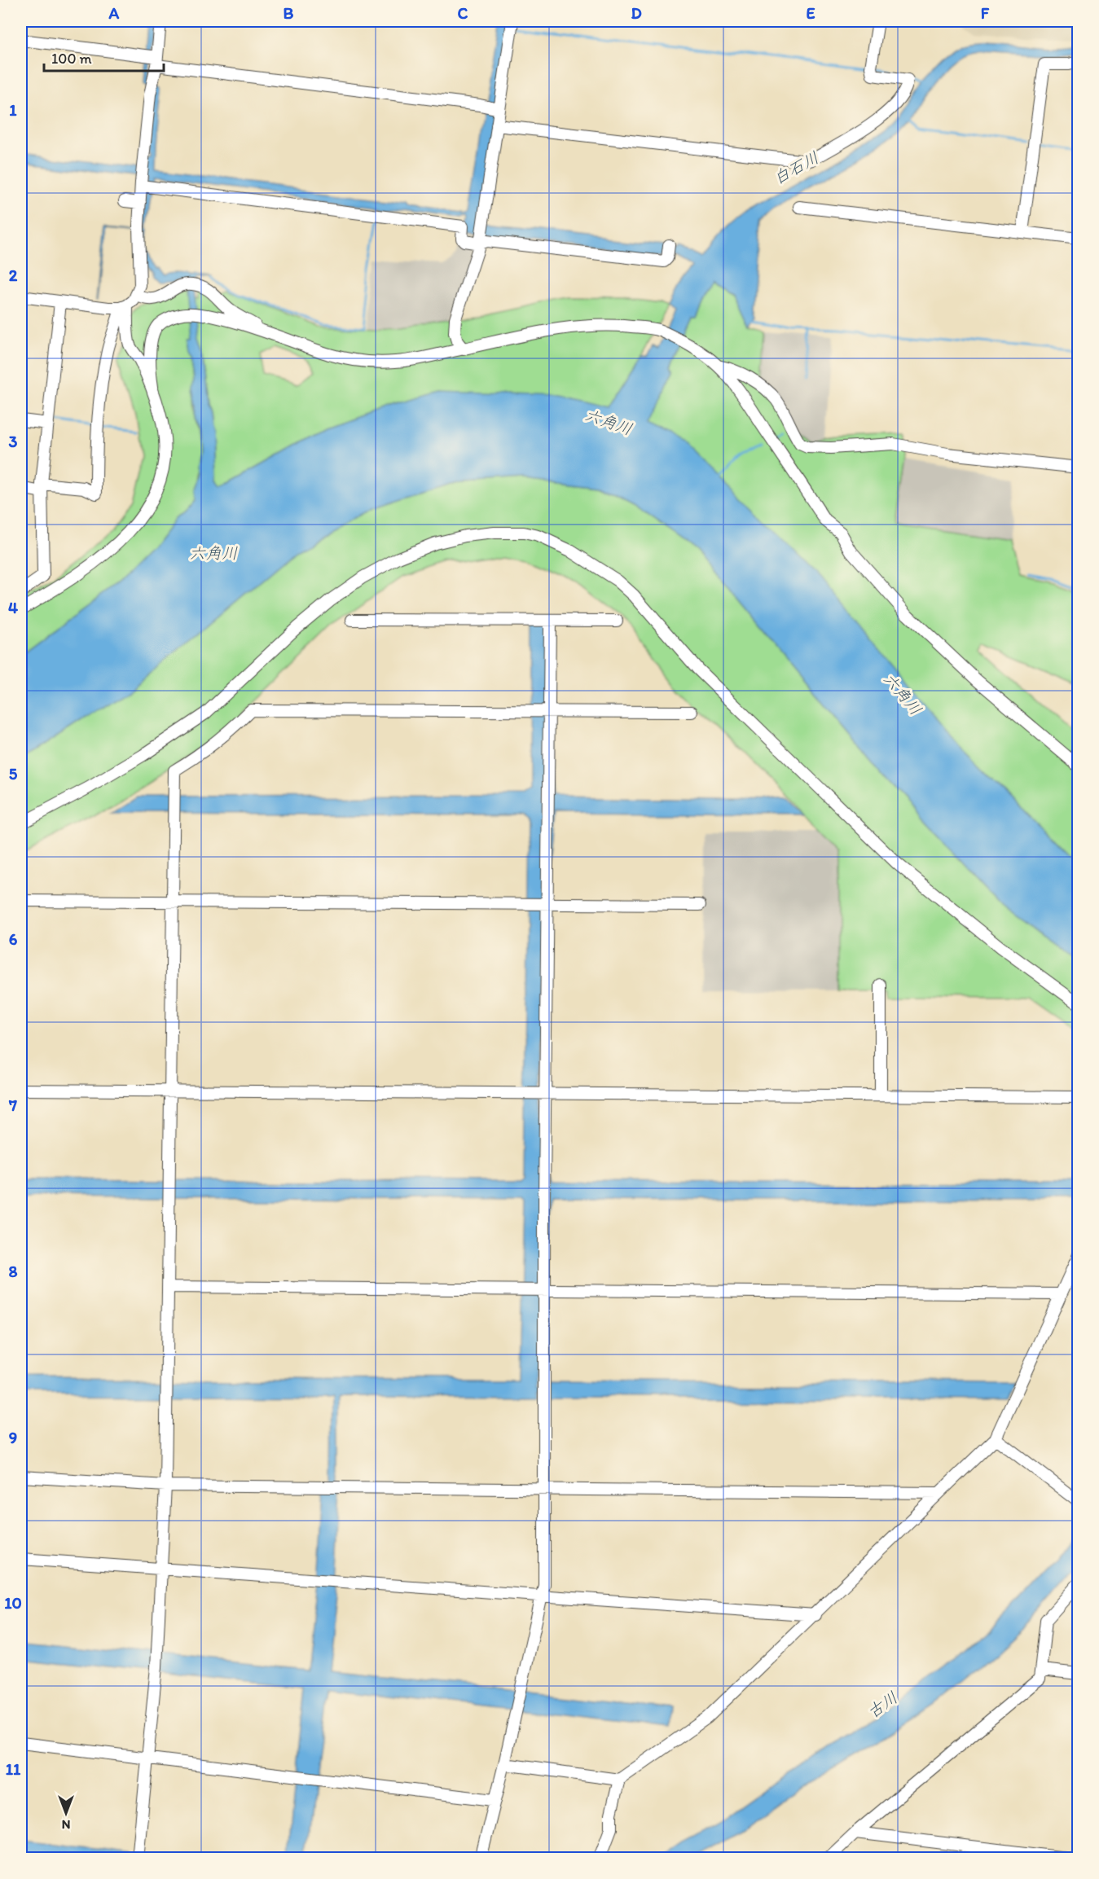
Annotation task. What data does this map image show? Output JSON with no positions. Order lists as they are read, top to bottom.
{
  "water": ["白石川", "六角川", "古川"],
  "scale_bar": "100 m",
  "north": "bottom",
  "grid": {
    "columns": [
      "A",
      "B",
      "C",
      "D",
      "E",
      "F"
    ],
    "rows": [
      "1",
      "2",
      "3",
      "4",
      "5",
      "6",
      "7",
      "8",
      "9",
      "10",
      "11"
    ]
  }
}
